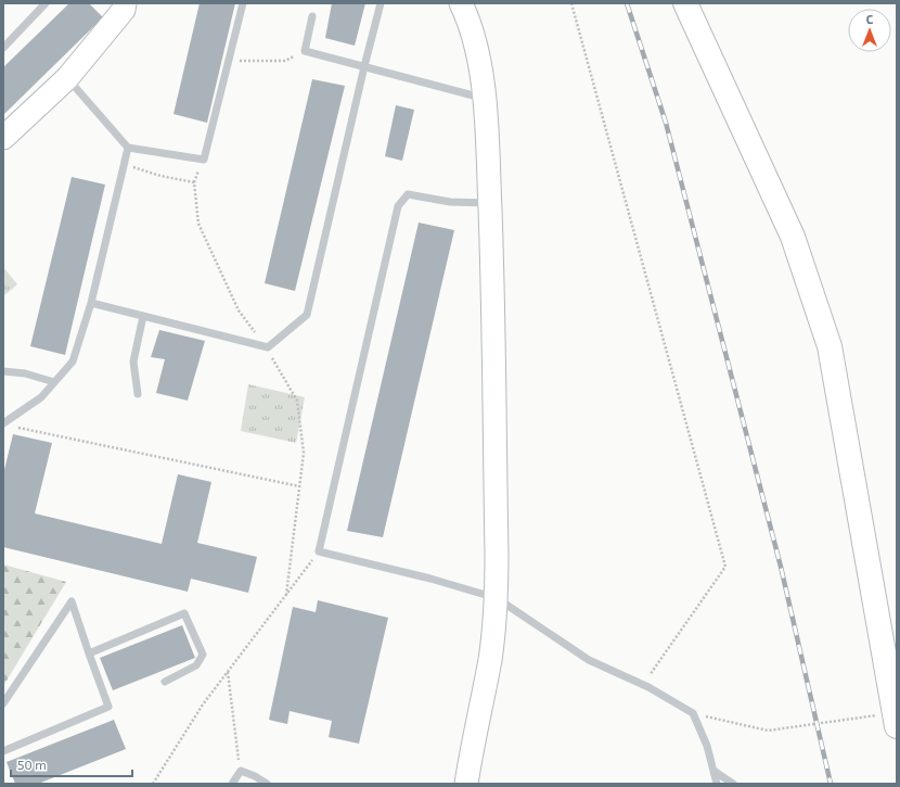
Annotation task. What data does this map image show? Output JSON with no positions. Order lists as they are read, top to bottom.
{
  "scale_bar": "50 m",
  "north": "top"
}
